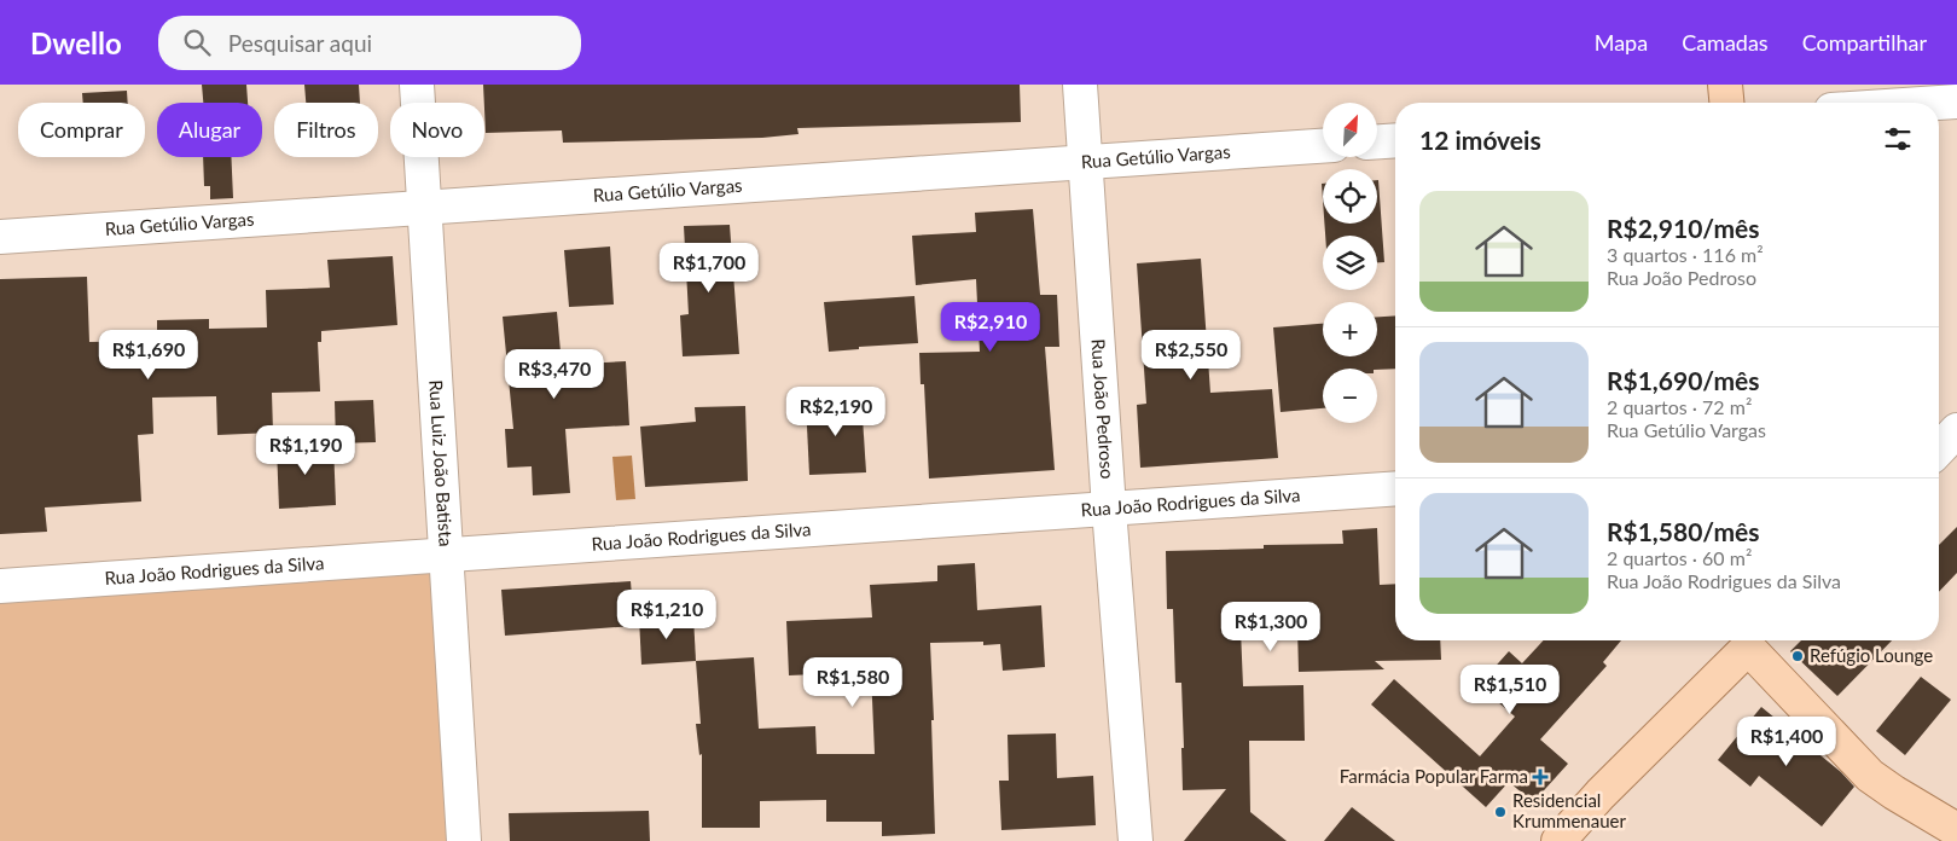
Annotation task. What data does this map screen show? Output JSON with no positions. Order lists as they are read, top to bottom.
{
  "streets": {
    "street": [
      "Rua Getúlio Vargas",
      "Rua João Pedroso",
      "Rua Luiz João Batista",
      "Rua João Rodrigues da Silva"
    ]
  },
  "crossings": [
    ["Rua Getúlio Vargas", "Rua João Pedroso"],
    ["Rua Getúlio Vargas", "Rua Luiz João Batista"],
    ["Rua João Pedroso", "Rua João Rodrigues da Silva"],
    ["Rua Luiz João Batista", "Rua João Rodrigues da Silva"]
  ],
  "places": {
    "other": ["Refúgio Lounge", "Residencial Krummenauer"],
    "health": ["Farmácia Popular Farma"]
  },
  "north": "top right",
  "page": {
    "header": "Dwello",
    "search": "Pesquisar aqui",
    "nav": ["Mapa", "Camadas", "Compartilhar"],
    "map_buttons": ["+", "−"],
    "chip": [
      "Comprar",
      "Alugar",
      "Filtros",
      "Novo"
    ],
    "heading": "12 imóveis",
    "list": [
      {
        "name": "R$2,910/mês",
        "note": "3 quartos · 116 m² · Rua João Pedroso"
      },
      {
        "name": "R$1,690/mês",
        "note": "2 quartos · 72 m² · Rua Getúlio Vargas"
      },
      {
        "name": "R$1,580/mês",
        "note": "2 quartos · 60 m² · Rua João Rodrigues da Silva"
      }
    ],
    "price": [
      "R$1,700",
      "R$2,910",
      "R$1,690",
      "R$2,550",
      "R$3,470",
      "R$2,190",
      "R$1,190",
      "R$1,210",
      "R$1,300",
      "R$1,580",
      "R$1,510",
      "R$1,400"
    ]
  }
}
